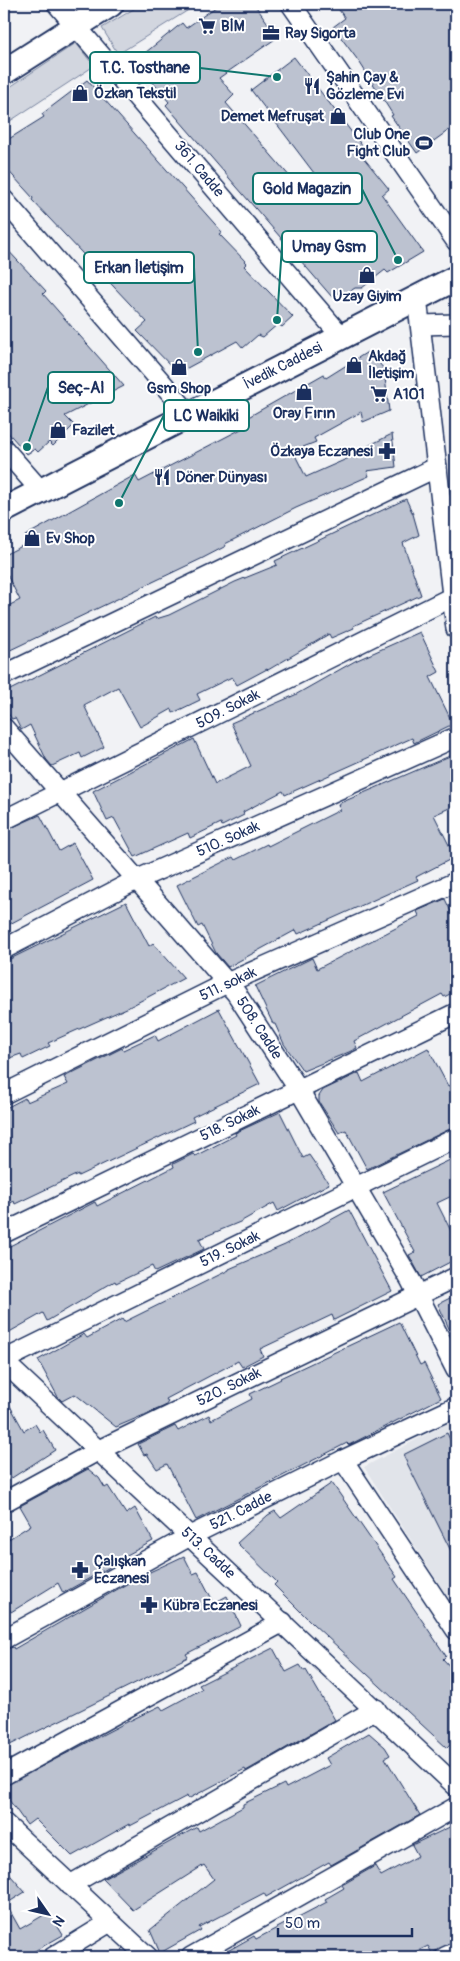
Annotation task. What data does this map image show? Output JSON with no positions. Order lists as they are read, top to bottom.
{
  "streets": {
    "main road": ["İvedik Caddesi"],
    "street": [
      "361. Cadde",
      "509. Sokak",
      "510. Sokak",
      "511. sokak",
      "508. Cadde",
      "518. Sokak",
      "519. Sokak",
      "520. Sokak",
      "521. Cadde",
      "513. Cadde"
    ]
  },
  "crossings": [
    ["361. Cadde", "İvedik Caddesi"],
    ["509. Sokak", "508. Cadde"],
    ["510. Sokak", "508. Cadde"],
    ["511. sokak", "508. Cadde"],
    ["508. Cadde", "518. Sokak"],
    ["508. Cadde", "519. Sokak"],
    ["508. Cadde", "520. Sokak"],
    ["519. Sokak", "513. Cadde"],
    ["520. Sokak", "513. Cadde"],
    ["521. Cadde", "513. Cadde"]
  ],
  "places": {
    "supermarket": ["BİM", "A101"],
    "office": ["Ray Sigorta"],
    "other": [
      "T.C. Tosthane",
      "Gold Magazin",
      "Umay Gsm",
      "Erkan İletişim",
      "Seç-Al",
      "LC Waikiki"
    ],
    "restaurant": ["Şahin Çay & Gözleme Evi", "Döner Dünyası"],
    "shop": [
      "Özkan Tekstil",
      "Demet Mefruşat",
      "Uzay Giyim",
      "Akdağ İletişim",
      "Gsm Shop",
      "Oray Fırın",
      "Fazilet",
      "Ev Shop"
    ],
    "sports": ["Club One Fight Club"],
    "pharmacy": ["Özkaya Eczanesi", "Çalışkan Eczanesi", "Kübra Eczanesi"]
  },
  "scale_bar": "50 m",
  "north": "bottom right"
}
